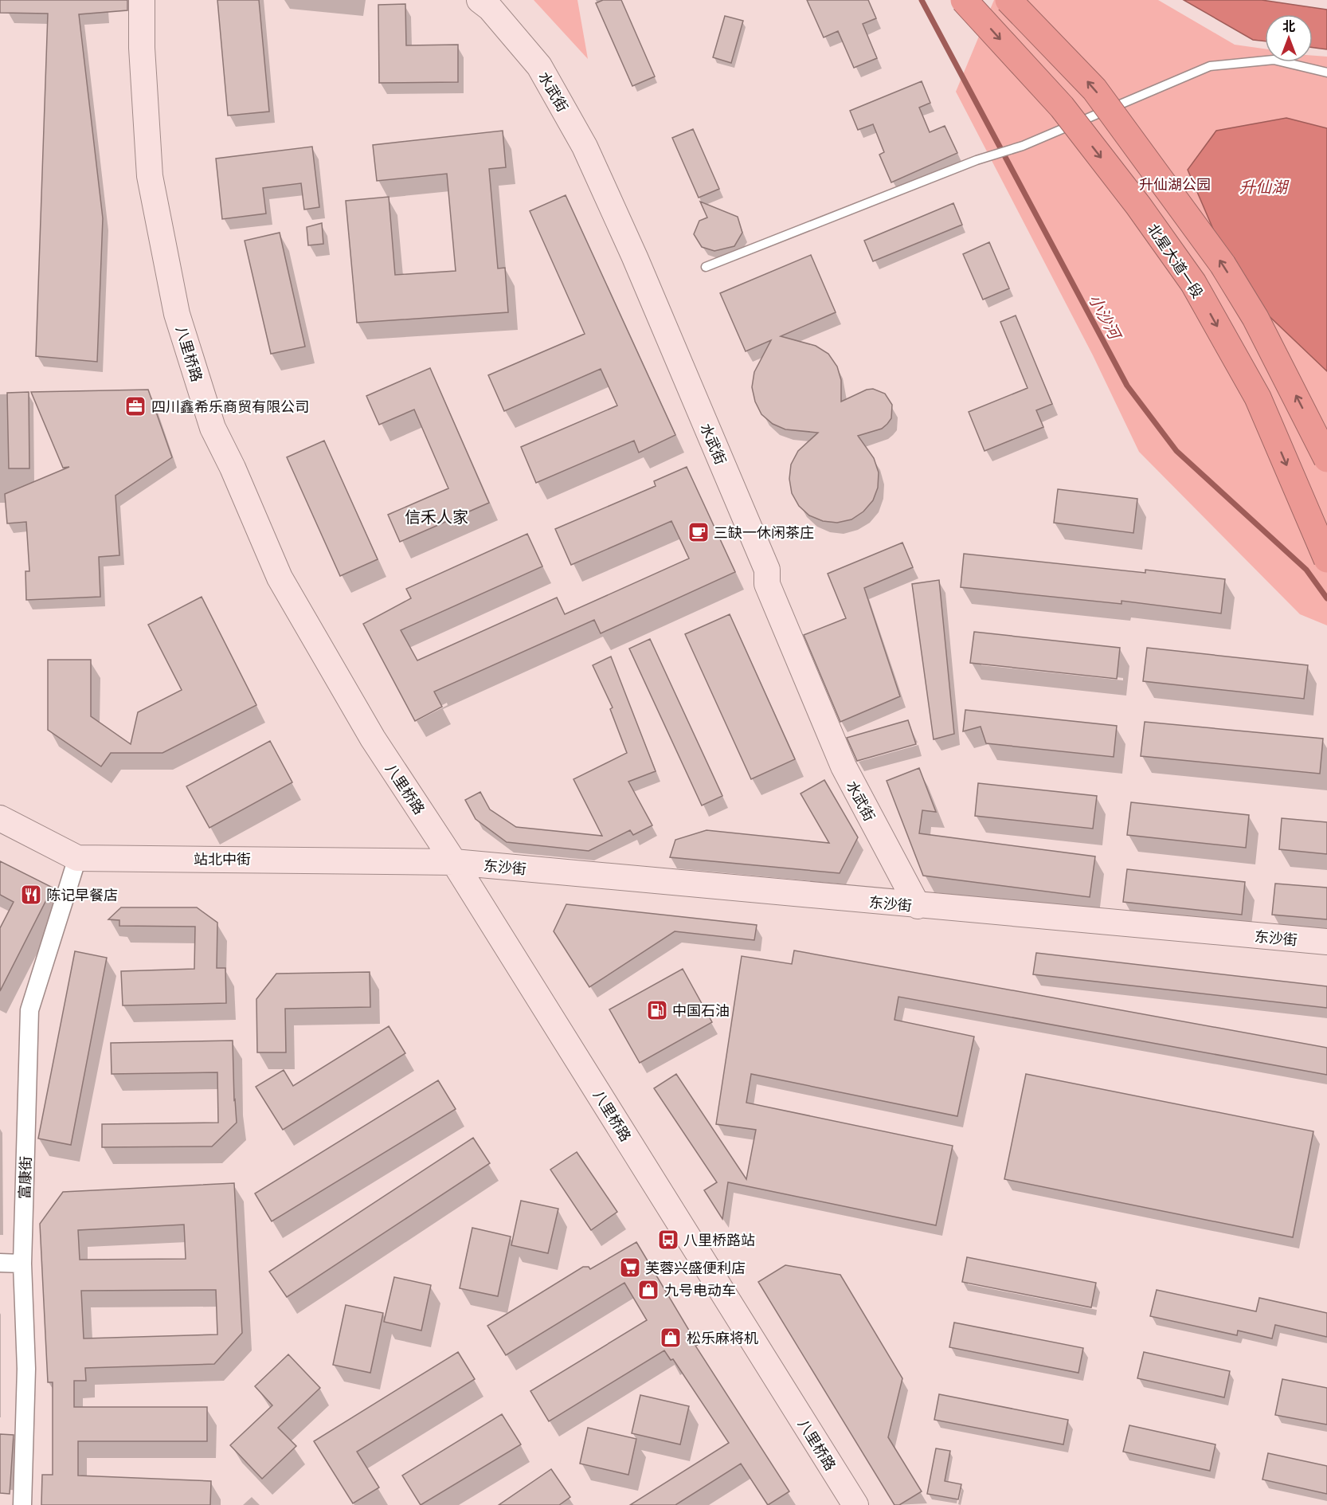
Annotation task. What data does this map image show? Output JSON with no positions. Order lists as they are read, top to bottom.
{
  "streets": {
    "highway": ["北星大道一段"],
    "street": [
      "水武街",
      "八里桥路",
      "站北中街",
      "东沙街",
      "富康街"
    ]
  },
  "crossings": [
    ["水武街", "东沙街"],
    ["八里桥路", "站北中街"],
    ["八里桥路", "东沙街"],
    ["站北中街", "东沙街"],
    ["站北中街", "富康街"]
  ],
  "districts": ["信禾人家"],
  "water": ["升仙湖", "小沙河"],
  "parks": ["升仙湖公园"],
  "places": {
    "office": ["四川鑫希乐商贸有限公司"],
    "cafe": ["三缺一休闲茶庄"],
    "restaurant": ["陈记早餐店"],
    "fuel station": ["中国石油"],
    "bus stop": ["八里桥路站"],
    "supermarket": ["芙蓉兴盛便利店"],
    "shop": ["九号电动车", "松乐麻将机"]
  },
  "north": "top"
}
